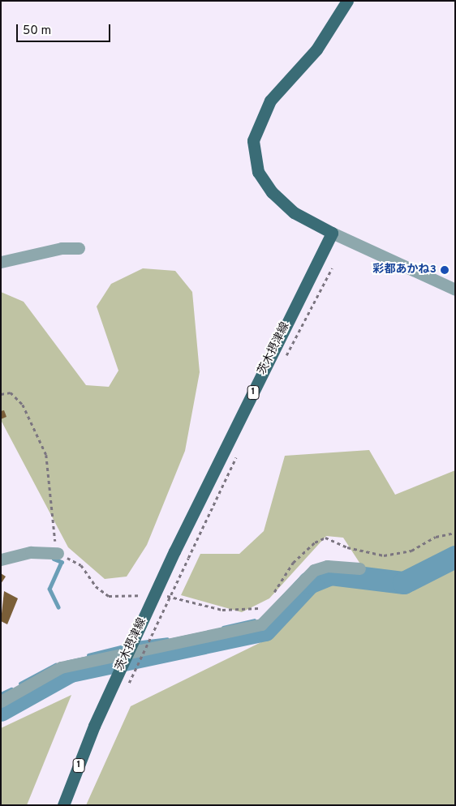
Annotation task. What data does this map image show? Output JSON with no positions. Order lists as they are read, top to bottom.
{
  "streets": {
    "main road": ["茨木摂津線", "1"]
  },
  "places": ["彩都あかね3"],
  "scale_bar": "50 m"
}
